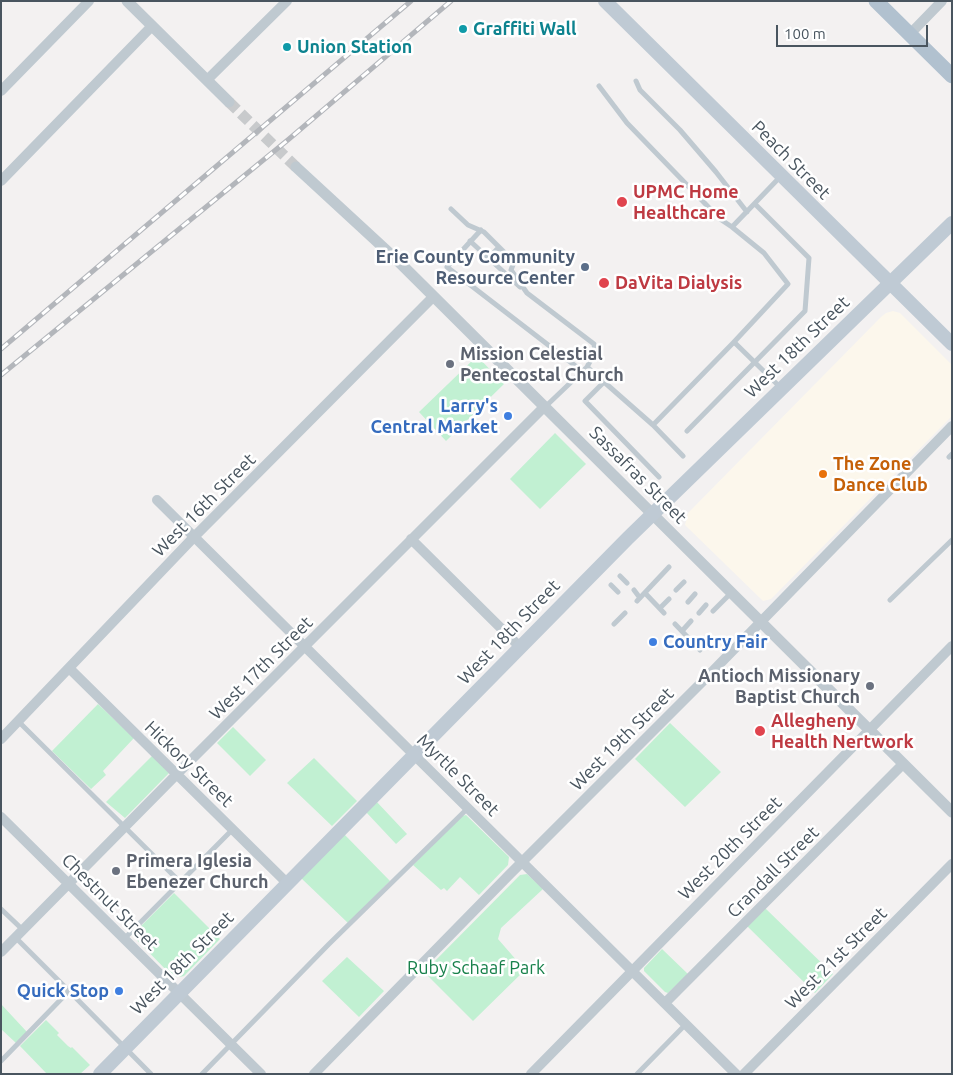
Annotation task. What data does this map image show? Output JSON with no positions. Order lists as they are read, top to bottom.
{
  "streets": {
    "main road": ["Peach Street", "West 18th Street"],
    "street": [
      "Sassafras Street",
      "West 16th Street",
      "West 17th Street",
      "West 19th Street",
      "Hickory Street",
      "Myrtle Street",
      "West 20th Street",
      "Crandall Street",
      "Chestnut Street",
      "West 21st Street"
    ]
  },
  "crossings": [
    ["Peach Street", "West 18th Street"],
    ["West 18th Street", "Sassafras Street"],
    ["West 18th Street", "Hickory Street"],
    ["West 18th Street", "Myrtle Street"],
    ["West 18th Street", "Chestnut Street"],
    ["Sassafras Street", "West 16th Street"],
    ["Sassafras Street", "West 17th Street"],
    ["Sassafras Street", "West 19th Street"],
    ["Sassafras Street", "West 20th Street"],
    ["Sassafras Street", "Crandall Street"],
    ["West 16th Street", "Hickory Street"],
    ["West 16th Street", "Myrtle Street"],
    ["West 17th Street", "Hickory Street"],
    ["West 17th Street", "Myrtle Street"],
    ["West 17th Street", "Chestnut Street"],
    ["West 19th Street", "Myrtle Street"],
    ["Myrtle Street", "West 20th Street"],
    ["Myrtle Street", "Crandall Street"]
  ],
  "parks": ["Ruby Schaaf Park"],
  "places": [
    "Graffiti Wall",
    "Union Station",
    "UPMC Home Healthcare",
    "Erie County Community Resource Center",
    "DaVita Dialysis",
    "Mission Celestial Pentecostal Church",
    "Larry's Central Market",
    "The Zone Dance Club",
    "Country Fair",
    "Antioch Missionary Baptist Church",
    "Allegheny Health Nertwork",
    "Primera Iglesia Ebenezer Church",
    "Quick Stop"
  ],
  "scale_bar": "100 m"
}
